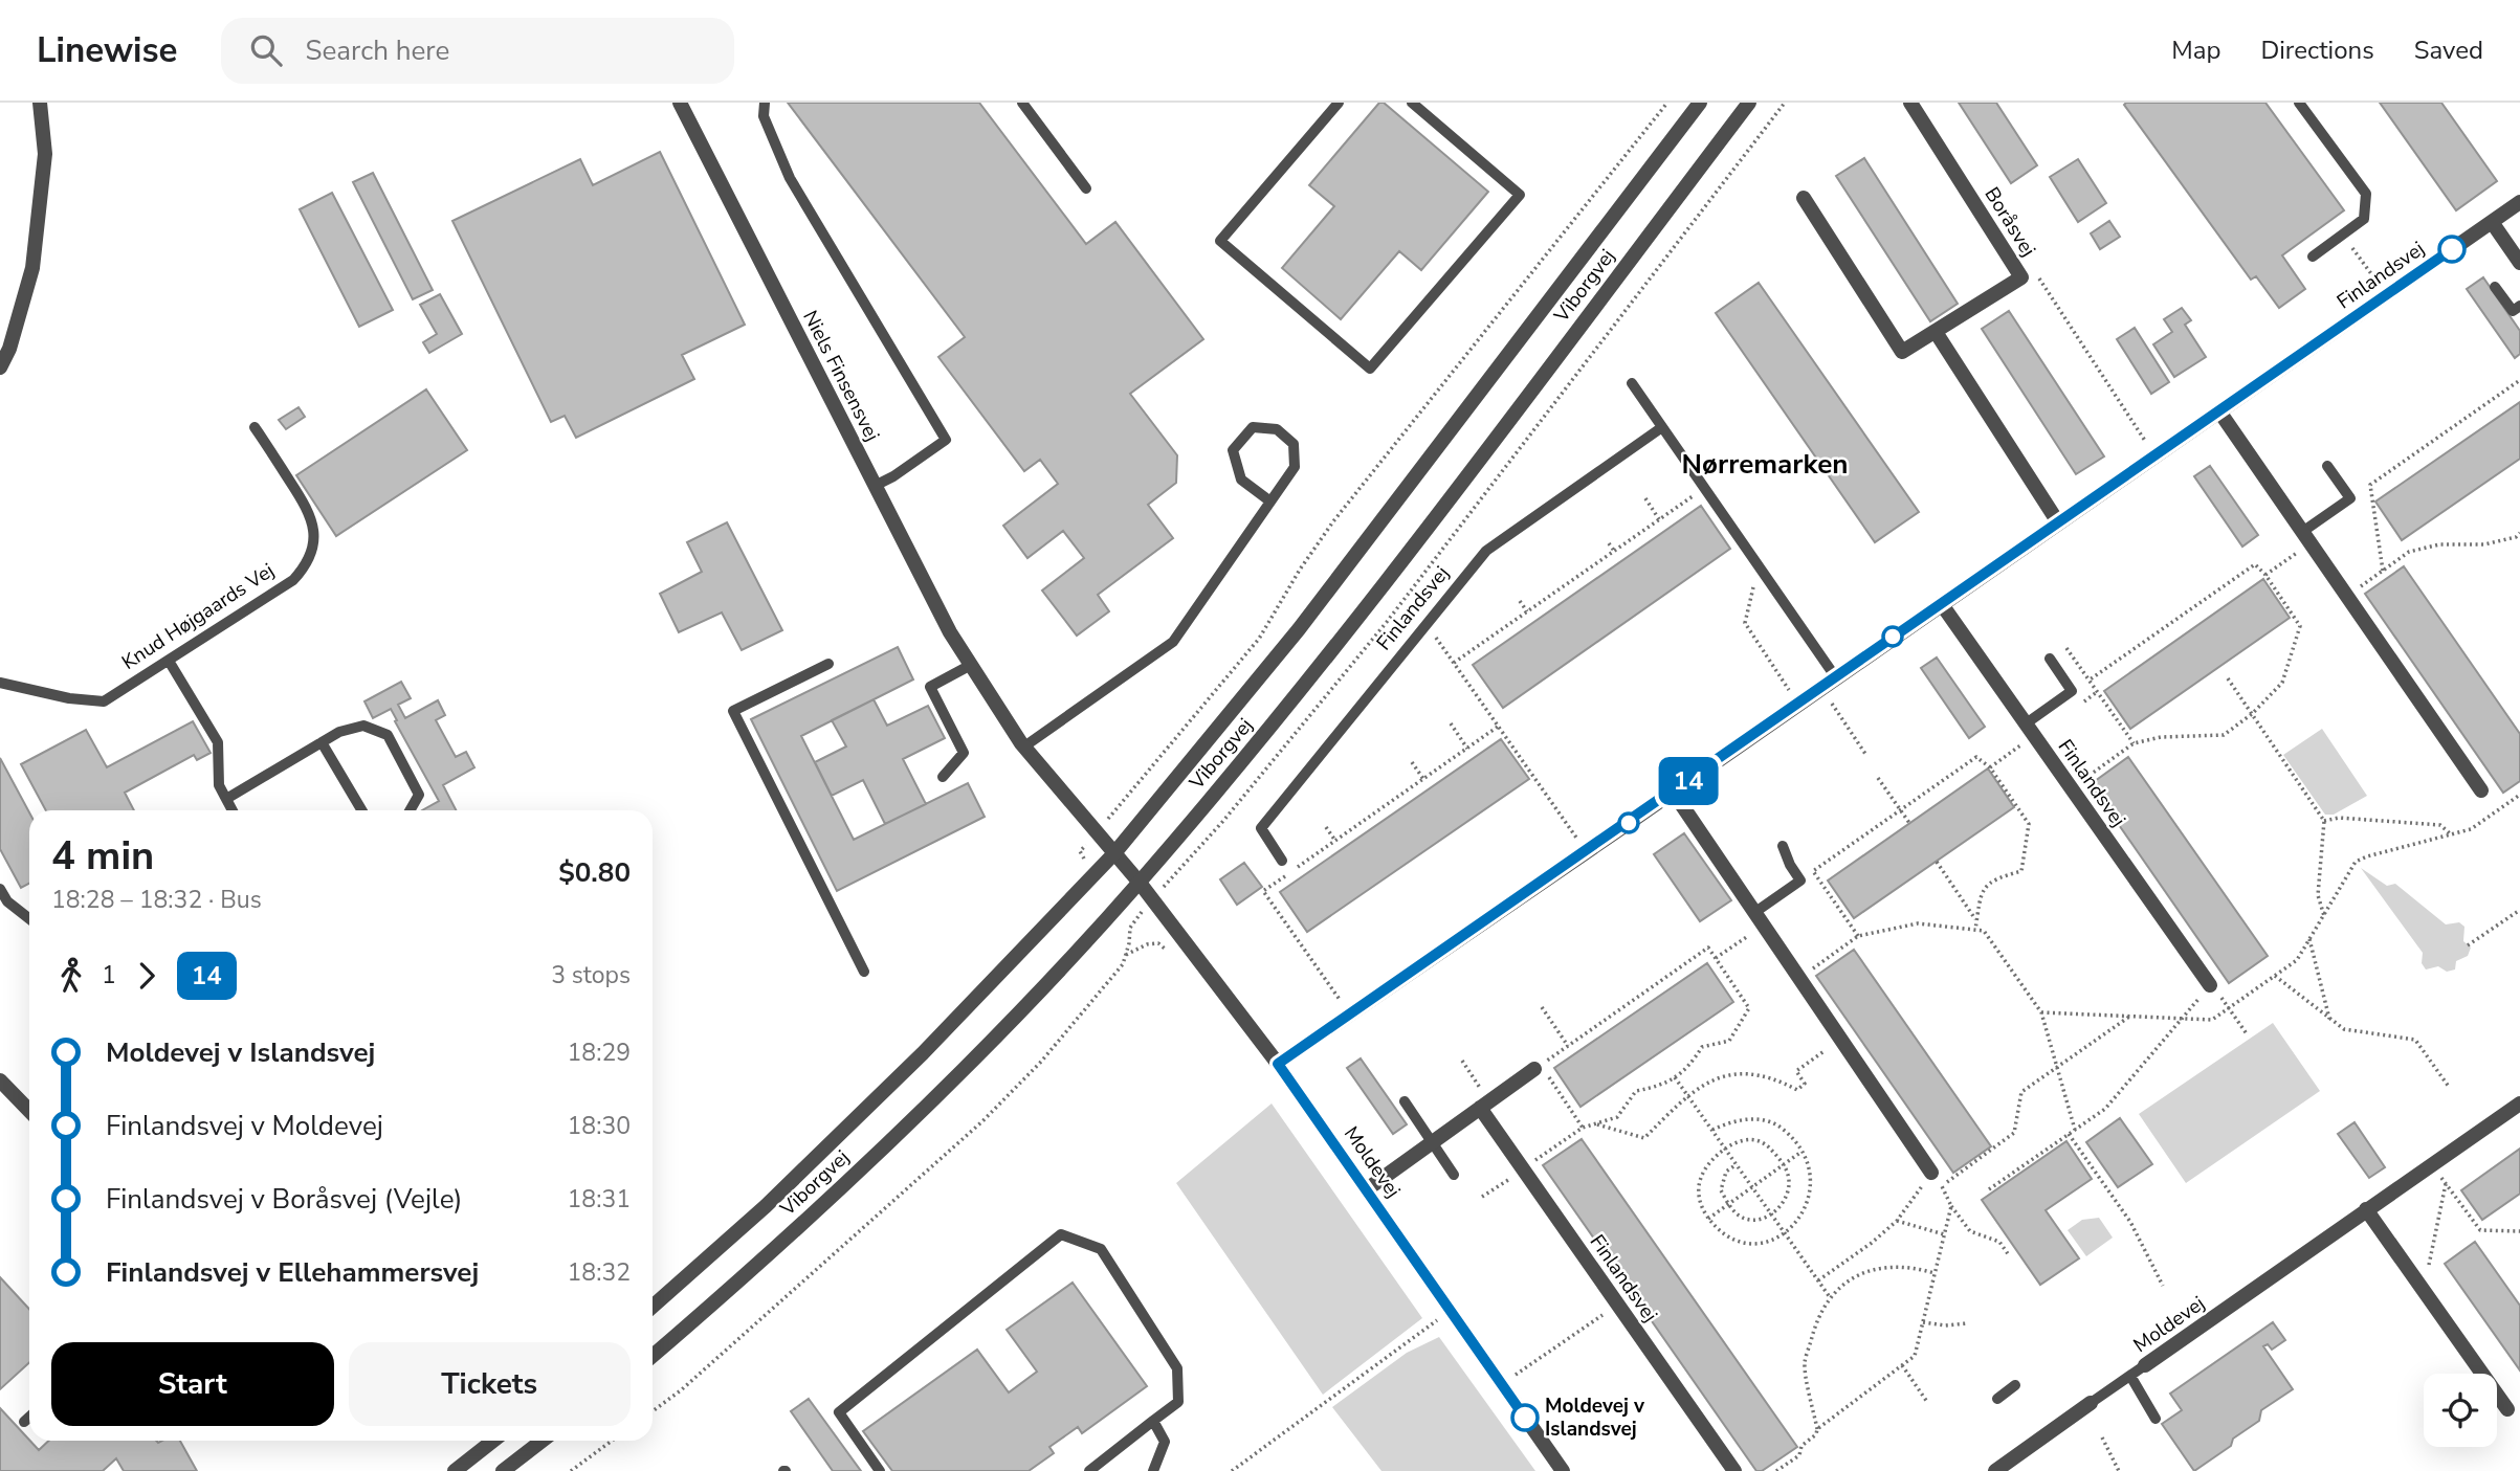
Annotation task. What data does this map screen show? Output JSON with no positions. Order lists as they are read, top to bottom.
{
  "streets": {
    "street": [
      "Boråsvej",
      "Finlandsvej",
      "Viborgvej",
      "Niels Finsensvej",
      "Moldevej"
    ],
    "lane": ["Knud Højgaards Vej"]
  },
  "crossings": [
    ["Finlandsvej", "Moldevej"],
    ["Viborgvej", "Niels Finsensvej"],
    ["Viborgvej", "Moldevej"],
    ["Niels Finsensvej", "Moldevej"]
  ],
  "districts": ["Nørremarken"],
  "places": ["Moldevej v Islandsvej"],
  "lines": ["bus line 14"],
  "page": {
    "header": "Linewise",
    "search": "Search here",
    "nav": ["Map", "Directions", "Saved"],
    "on_map": "14",
    "heading": ["4 min", "18:28 – 18:32 · Bus", "$0.80"],
    "legs": ["1", "14", "3 stops"],
    "list": [
      {
        "name": "Moldevej v Islandsvej",
        "value": "18:29"
      },
      {
        "name": "Finlandsvej v Moldevej",
        "value": "18:30"
      },
      {
        "name": "Finlandsvej v Boråsvej (Vejle)",
        "value": "18:31"
      },
      {
        "name": "Finlandsvej v Ellehammersvej",
        "value": "18:32"
      }
    ],
    "buttons": ["Start", "Tickets"]
  }
}
